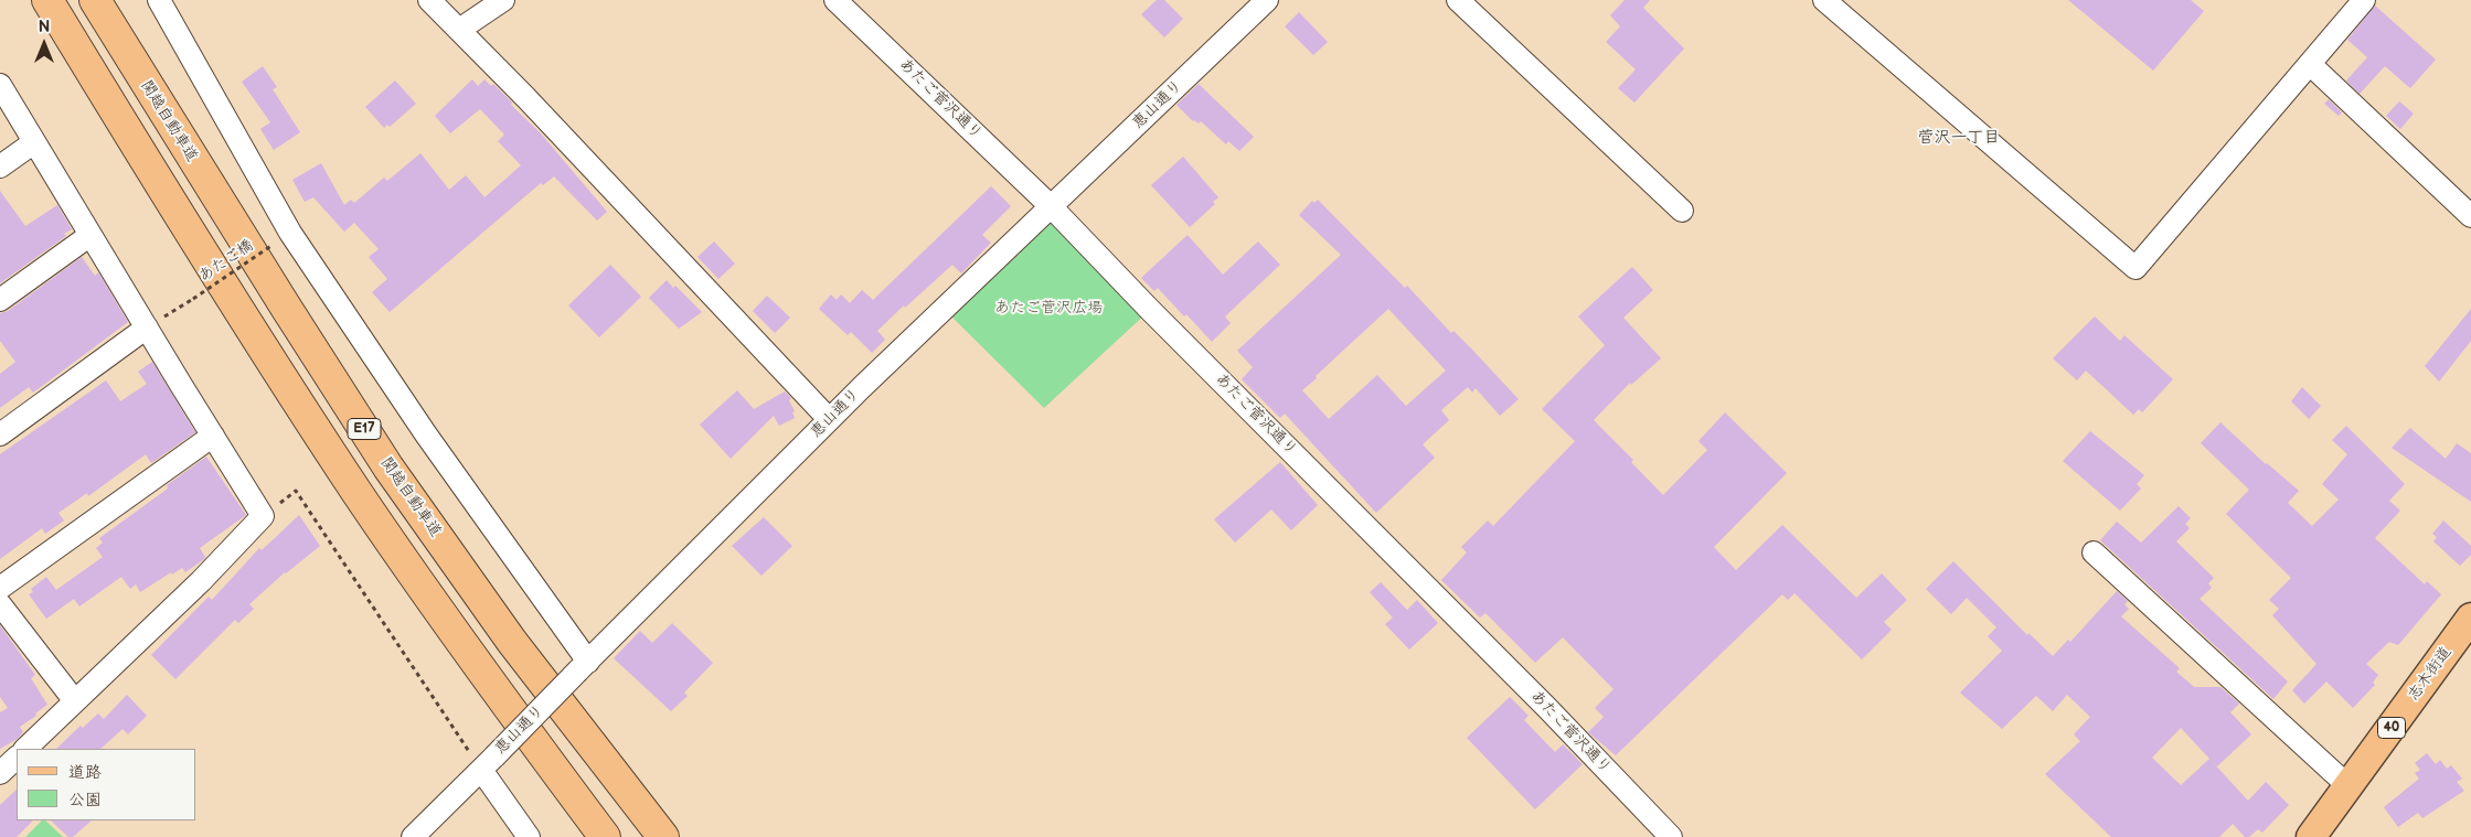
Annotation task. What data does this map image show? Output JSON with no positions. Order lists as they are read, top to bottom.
{
  "streets": {
    "highway": ["関越自動車道", "E17"],
    "main road": ["志木街道", "40"],
    "street": ["あたご菅沢通り", "恵山通り"],
    "path": ["あたご橋"]
  },
  "crossings": [
    ["あたご菅沢通り", "恵山通り"]
  ],
  "districts": ["菅沢一丁目"],
  "parks": ["あたご菅沢広場"],
  "legend": ["道路", "公園"],
  "north": "top"
}
